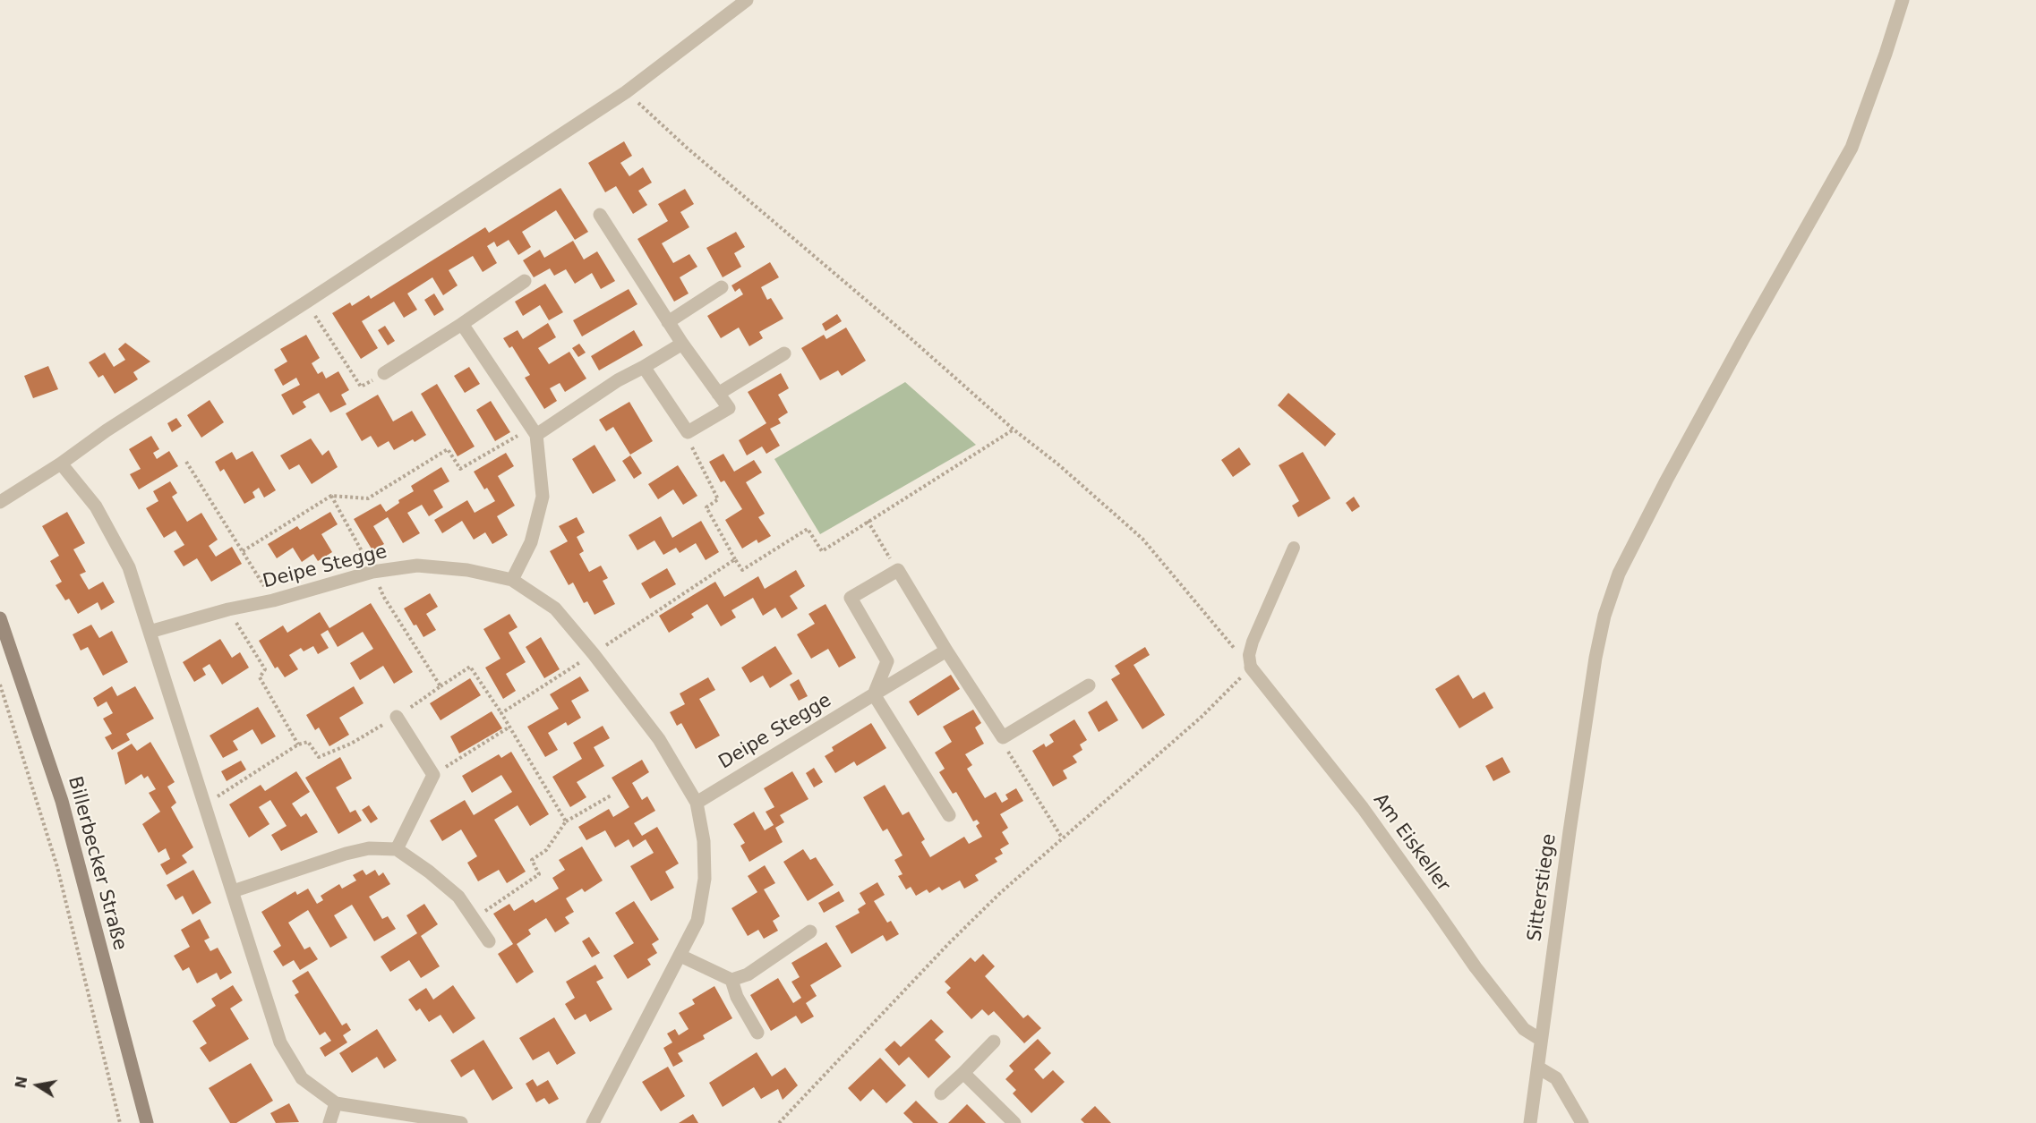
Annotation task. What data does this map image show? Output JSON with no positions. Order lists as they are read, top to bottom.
{
  "streets": {
    "main road": ["Billerbecker Straße"],
    "street": ["Deipe Stegge", "Am Eiskeller", "Sitterstiege"]
  },
  "crossings": [
    ["Am Eiskeller", "Sitterstiege"]
  ],
  "north": "left"
}
